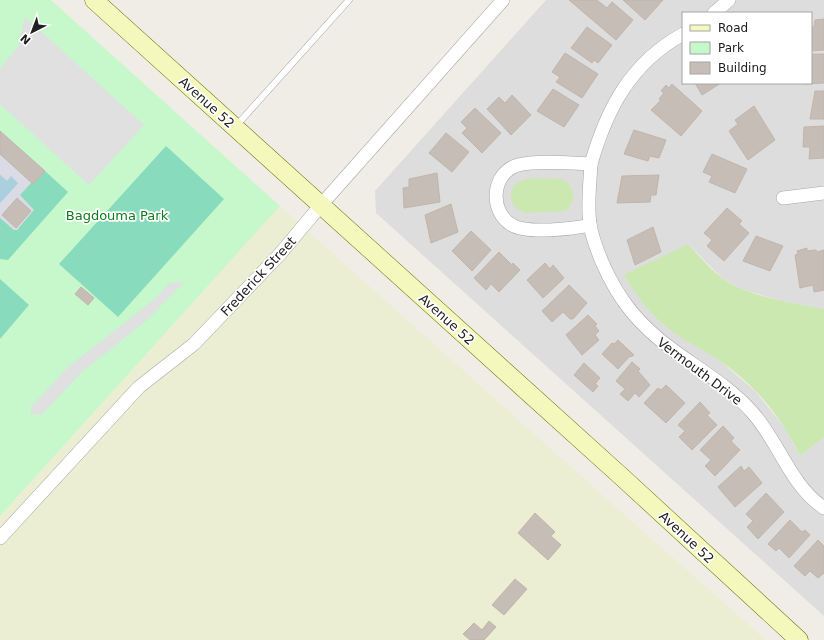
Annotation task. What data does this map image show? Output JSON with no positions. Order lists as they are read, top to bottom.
{
  "streets": {
    "main road": ["Avenue 52"],
    "street": ["Frederick Street", "Vermouth Drive"]
  },
  "crossings": [
    ["Avenue 52", "Frederick Street"]
  ],
  "parks": ["Bagdouma Park"],
  "legend": ["Road", "Park", "Building"],
  "north": "bottom left"
}
